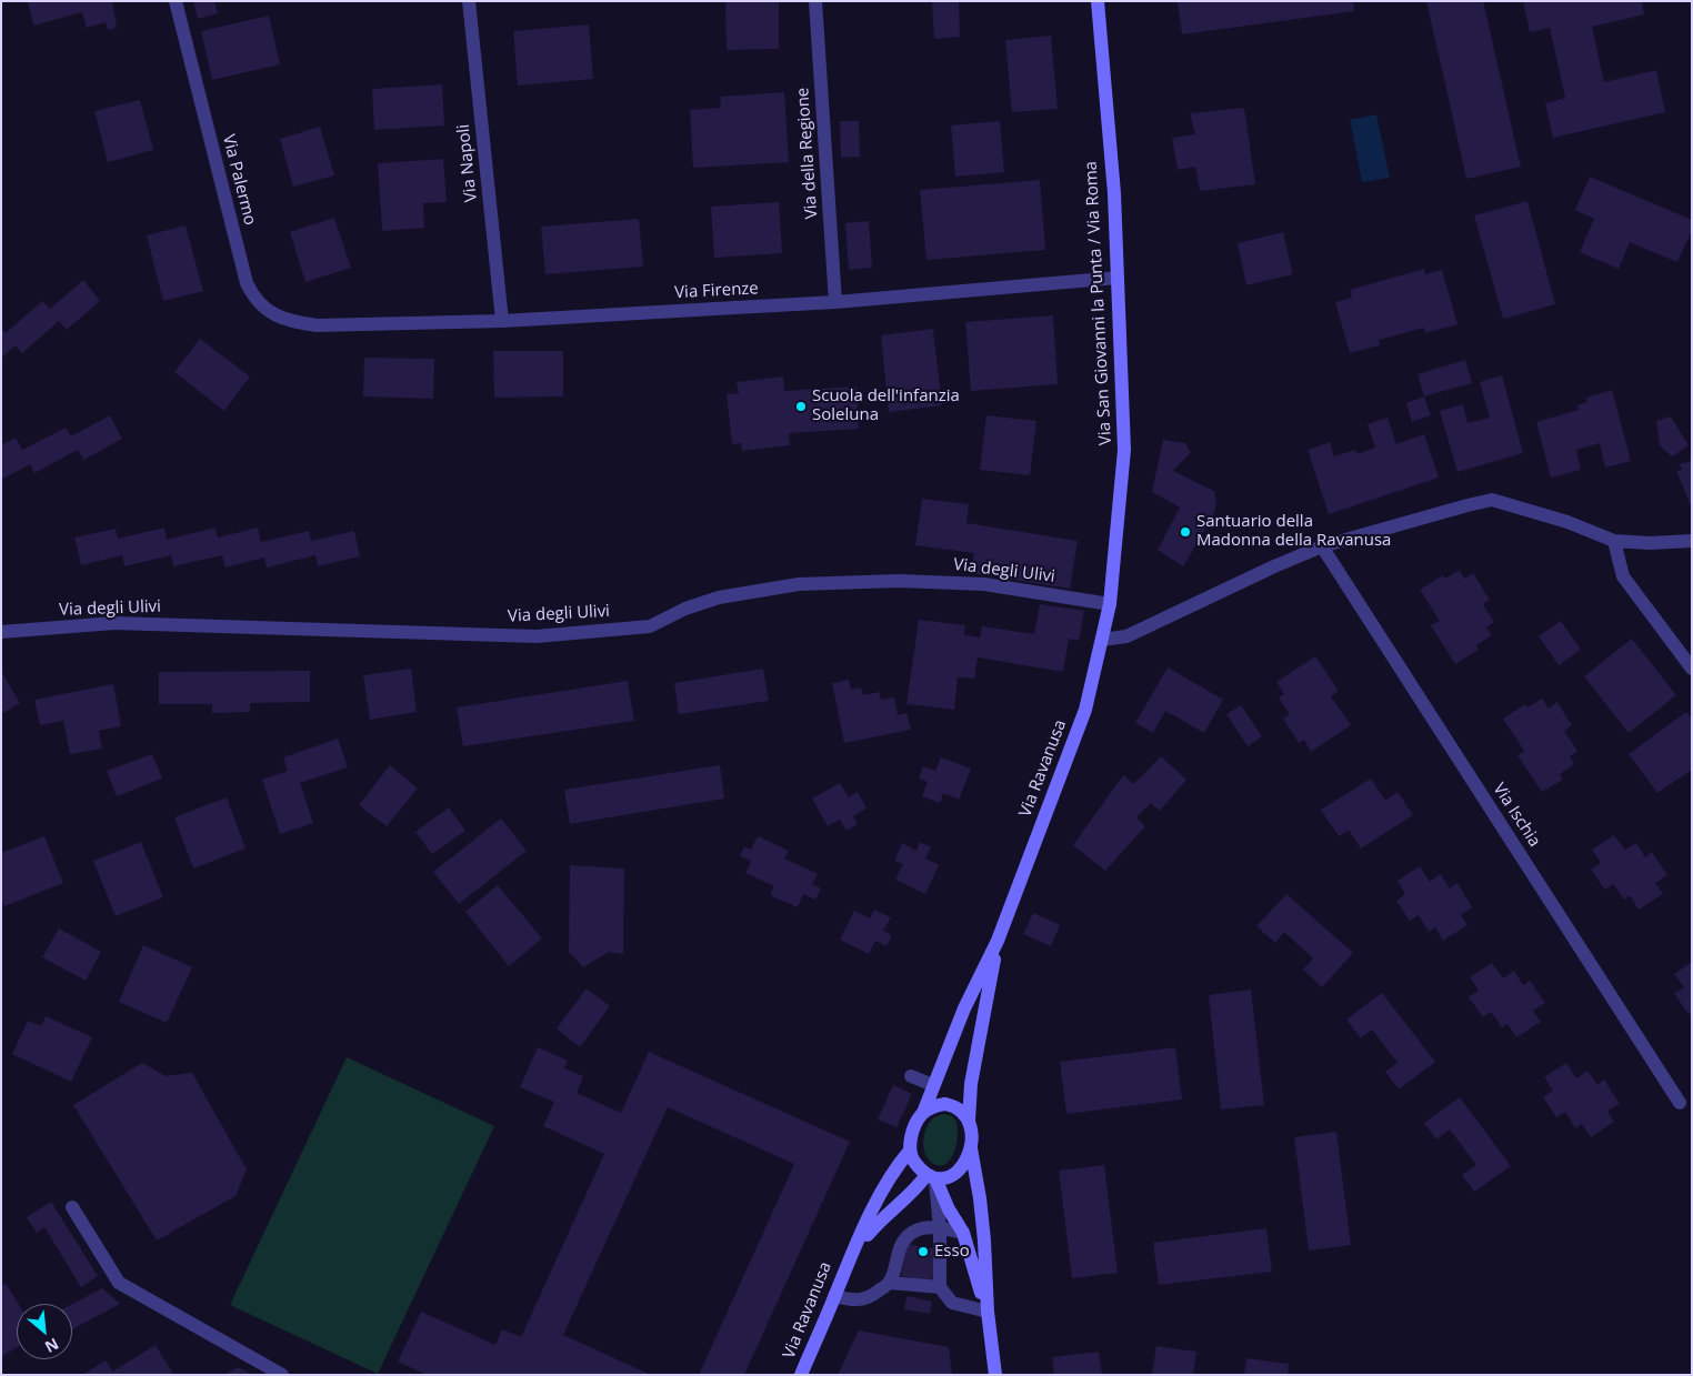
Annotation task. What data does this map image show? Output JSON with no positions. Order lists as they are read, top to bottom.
{
  "streets": {
    "main road": ["Via San Giovanni la Punta / Via Roma", "Via Ravanusa"],
    "street": [
      "Via della Regione",
      "Via Napoli",
      "Via Palermo",
      "Via Firenze",
      "Via degli Ulivi",
      "Via Ischia"
    ]
  },
  "crossings": [
    ["Via della Regione", "Via Firenze"],
    ["Via Napoli", "Via Firenze"],
    ["Via Palermo", "Via Firenze"],
    ["Via Firenze", "Via San Giovanni la Punta / Via Roma"],
    ["Via San Giovanni la Punta / Via Roma", "Via degli Ulivi"],
    ["Via San Giovanni la Punta / Via Roma", "Via Ravanusa"],
    ["Via degli Ulivi", "Via Ravanusa"]
  ],
  "places": ["Scuola dell'infanzia Soleluna", "Santuario della Madonna della Ravanusa", "Esso"],
  "north": "bottom right"
}
